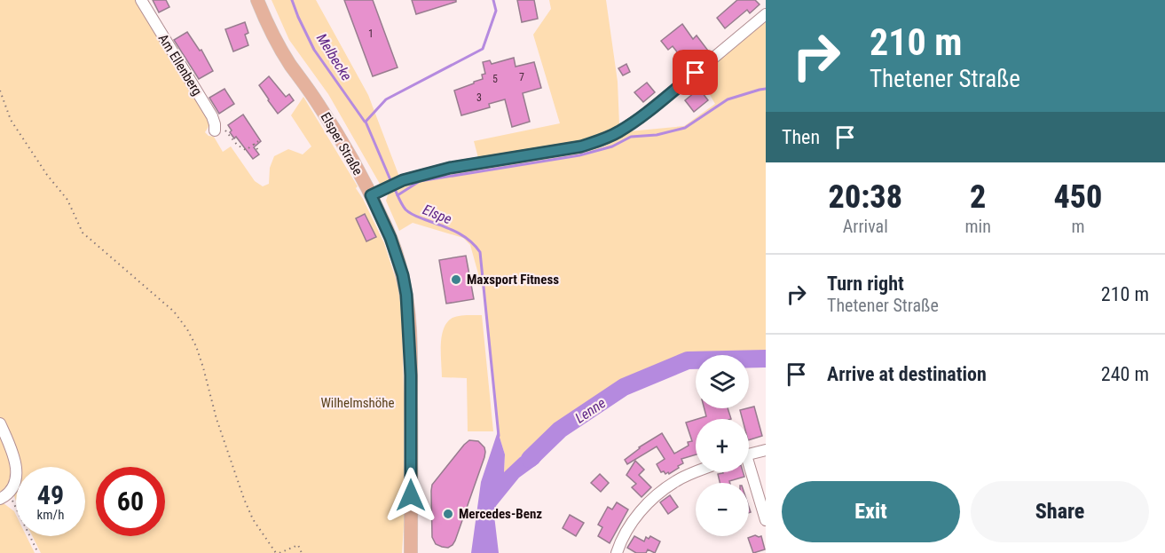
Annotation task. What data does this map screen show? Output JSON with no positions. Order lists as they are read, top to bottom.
{
  "streets": {
    "main road": ["Elsper Straße"],
    "street": ["Am Ellenberg"]
  },
  "water": ["Melbecke", "Elspe", "Lenne"],
  "parks": ["Wilhelmshöhe"],
  "places": ["Maxsport Fitness", "Mercedes-Benz"],
  "house_numbers": [
    "1",
    "7",
    "5",
    "3"
  ],
  "page": {
    "turn": ["210 m", "Thetener Straße"],
    "then": "Then",
    "eta": [
      "20:38",
      "Arrival",
      "2",
      "min",
      "450",
      "m"
    ],
    "list": [
      {
        "name": "Turn right",
        "note": "Thetener Straße",
        "value": "210 m"
      },
      {
        "name": "Arrive at destination",
        "value": "240 m"
      }
    ],
    "map_buttons": ["+", "−"],
    "speed": "49 km/h",
    "limit": "60",
    "buttons": ["Exit", "Share"]
  }
}
